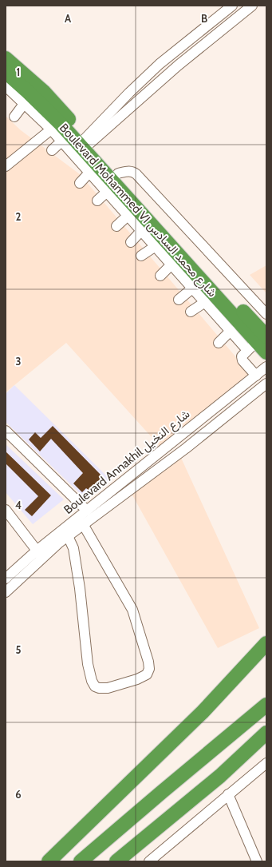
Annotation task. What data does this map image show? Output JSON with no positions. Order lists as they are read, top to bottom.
{
  "streets": {
    "highway": ["Boulevard Mohammed VI شارع محمد السادس"],
    "street": ["Boulevard Annakhil شارع النخيل"]
  },
  "grid": {
    "columns": ["A", "B"],
    "rows": [
      "1",
      "2",
      "3",
      "4",
      "5",
      "6"
    ]
  }
}
